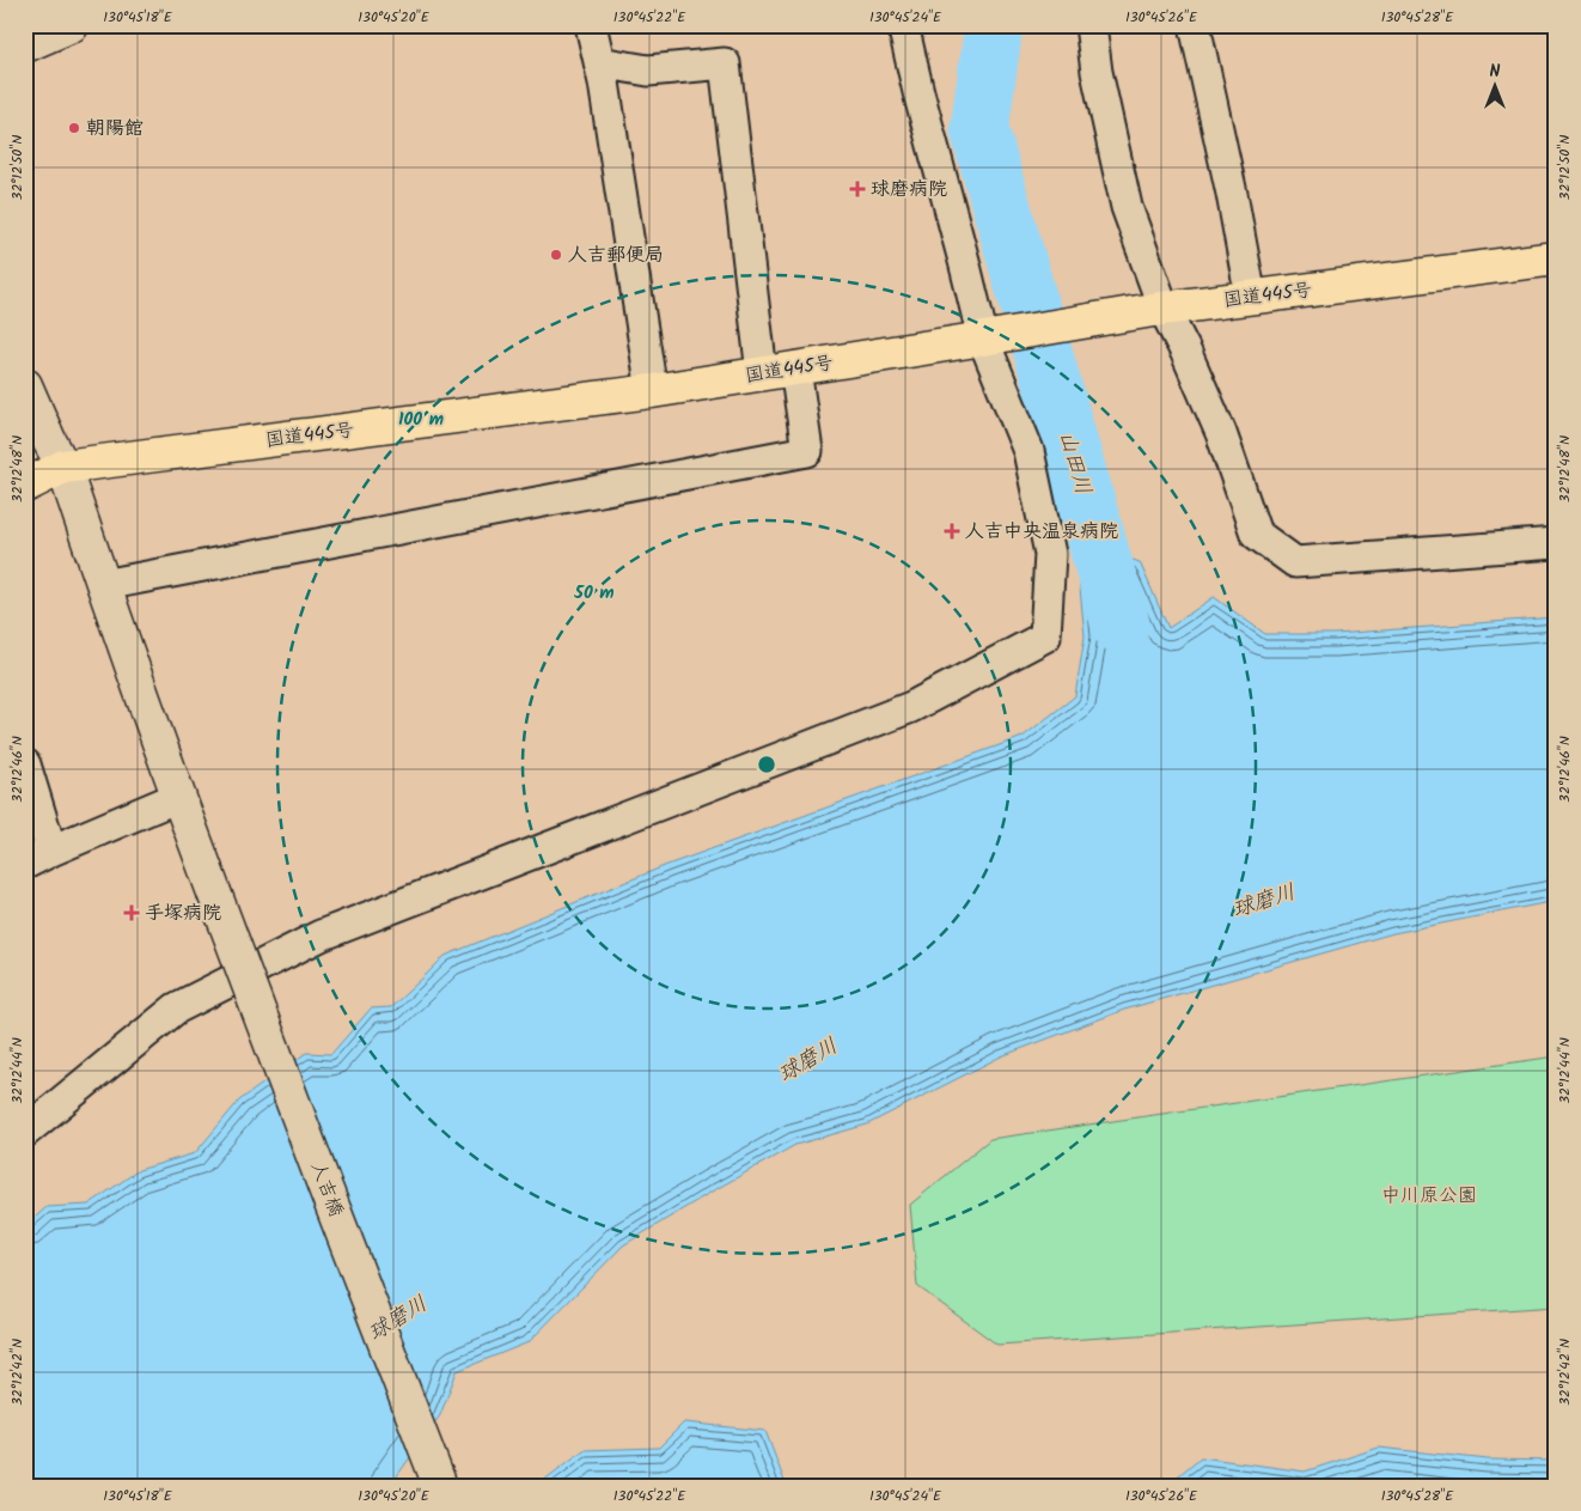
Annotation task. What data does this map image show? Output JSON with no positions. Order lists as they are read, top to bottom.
{
  "streets": {
    "highway": ["国道445号"],
    "street": ["人吉橋"]
  },
  "crossings": [
    ["国道445号", "人吉橋"]
  ],
  "water": ["山田川", "球磨川"],
  "parks": ["中川原公園"],
  "places": {
    "other": ["朝陽館", "人吉郵便局"],
    "health": ["球磨病院", "人吉中央温泉病院", "手塚病院"]
  },
  "north": "top",
  "coordinates": [
    "130°45'18\"E",
    "130°45'20\"E",
    "130°45'22\"E",
    "130°45'24\"E",
    "130°45'26\"E",
    "130°45'28\"E",
    "32°12'50\"N",
    "32°12'48\"N",
    "32°12'46\"N",
    "32°12'44\"N",
    "32°12'42\"N"
  ],
  "rings": ["100 m", "50 m"]
}
